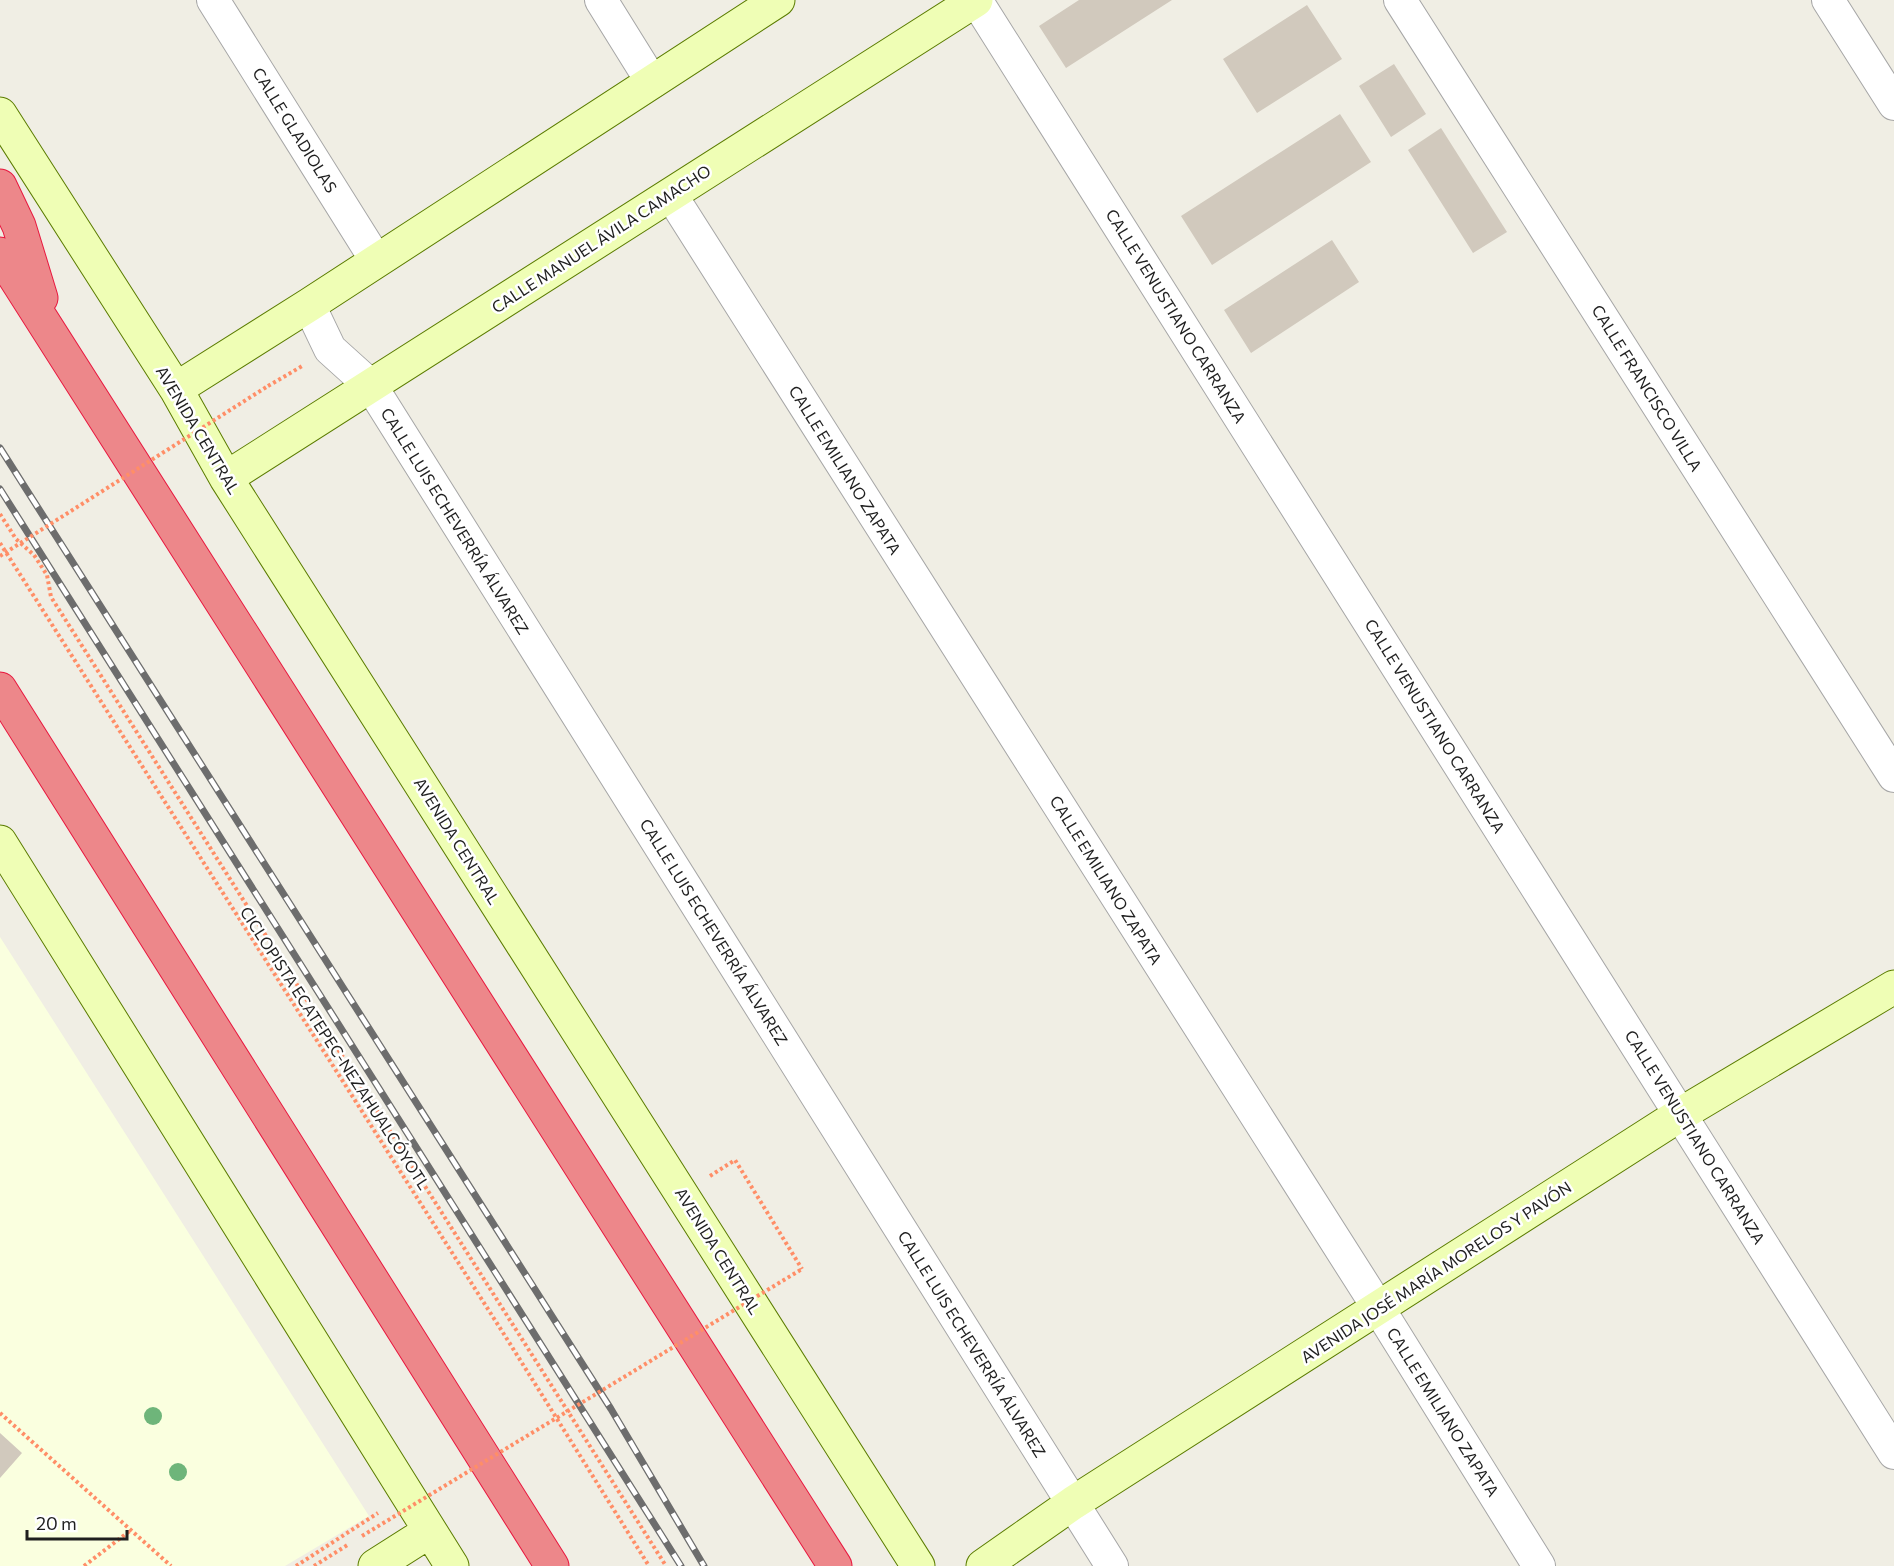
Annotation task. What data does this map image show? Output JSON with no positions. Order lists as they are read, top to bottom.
{
  "streets": {
    "street": [
      "CALLE GLADIOLAS",
      "CALLE MANUEL ÁVILA CAMACHO",
      "CALLE VENUSTIANO CARRANZA",
      "CALLE FRANCISCO VILLA",
      "AVENIDA CENTRAL",
      "CALLE EMILIANO ZAPATA",
      "CALLE LUIS ECHEVERRÍA ÁLVAREZ",
      "AVENIDA JOSÉ MARÍA MORELOS Y PAVÓN"
    ],
    "path": ["CICLOPISTA ECATEPEC-NEZAHUALCÓYOTL"]
  },
  "crossings": [
    ["CALLE MANUEL ÁVILA CAMACHO", "CALLE VENUSTIANO CARRANZA"],
    ["CALLE MANUEL ÁVILA CAMACHO", "AVENIDA CENTRAL"],
    ["CALLE MANUEL ÁVILA CAMACHO", "CALLE EMILIANO ZAPATA"],
    ["CALLE MANUEL ÁVILA CAMACHO", "CALLE LUIS ECHEVERRÍA ÁLVAREZ"],
    ["CALLE VENUSTIANO CARRANZA", "AVENIDA JOSÉ MARÍA MORELOS Y PAVÓN"],
    ["CALLE EMILIANO ZAPATA", "AVENIDA JOSÉ MARÍA MORELOS Y PAVÓN"],
    ["CALLE LUIS ECHEVERRÍA ÁLVAREZ", "AVENIDA JOSÉ MARÍA MORELOS Y PAVÓN"]
  ],
  "scale_bar": "20 m"
}
